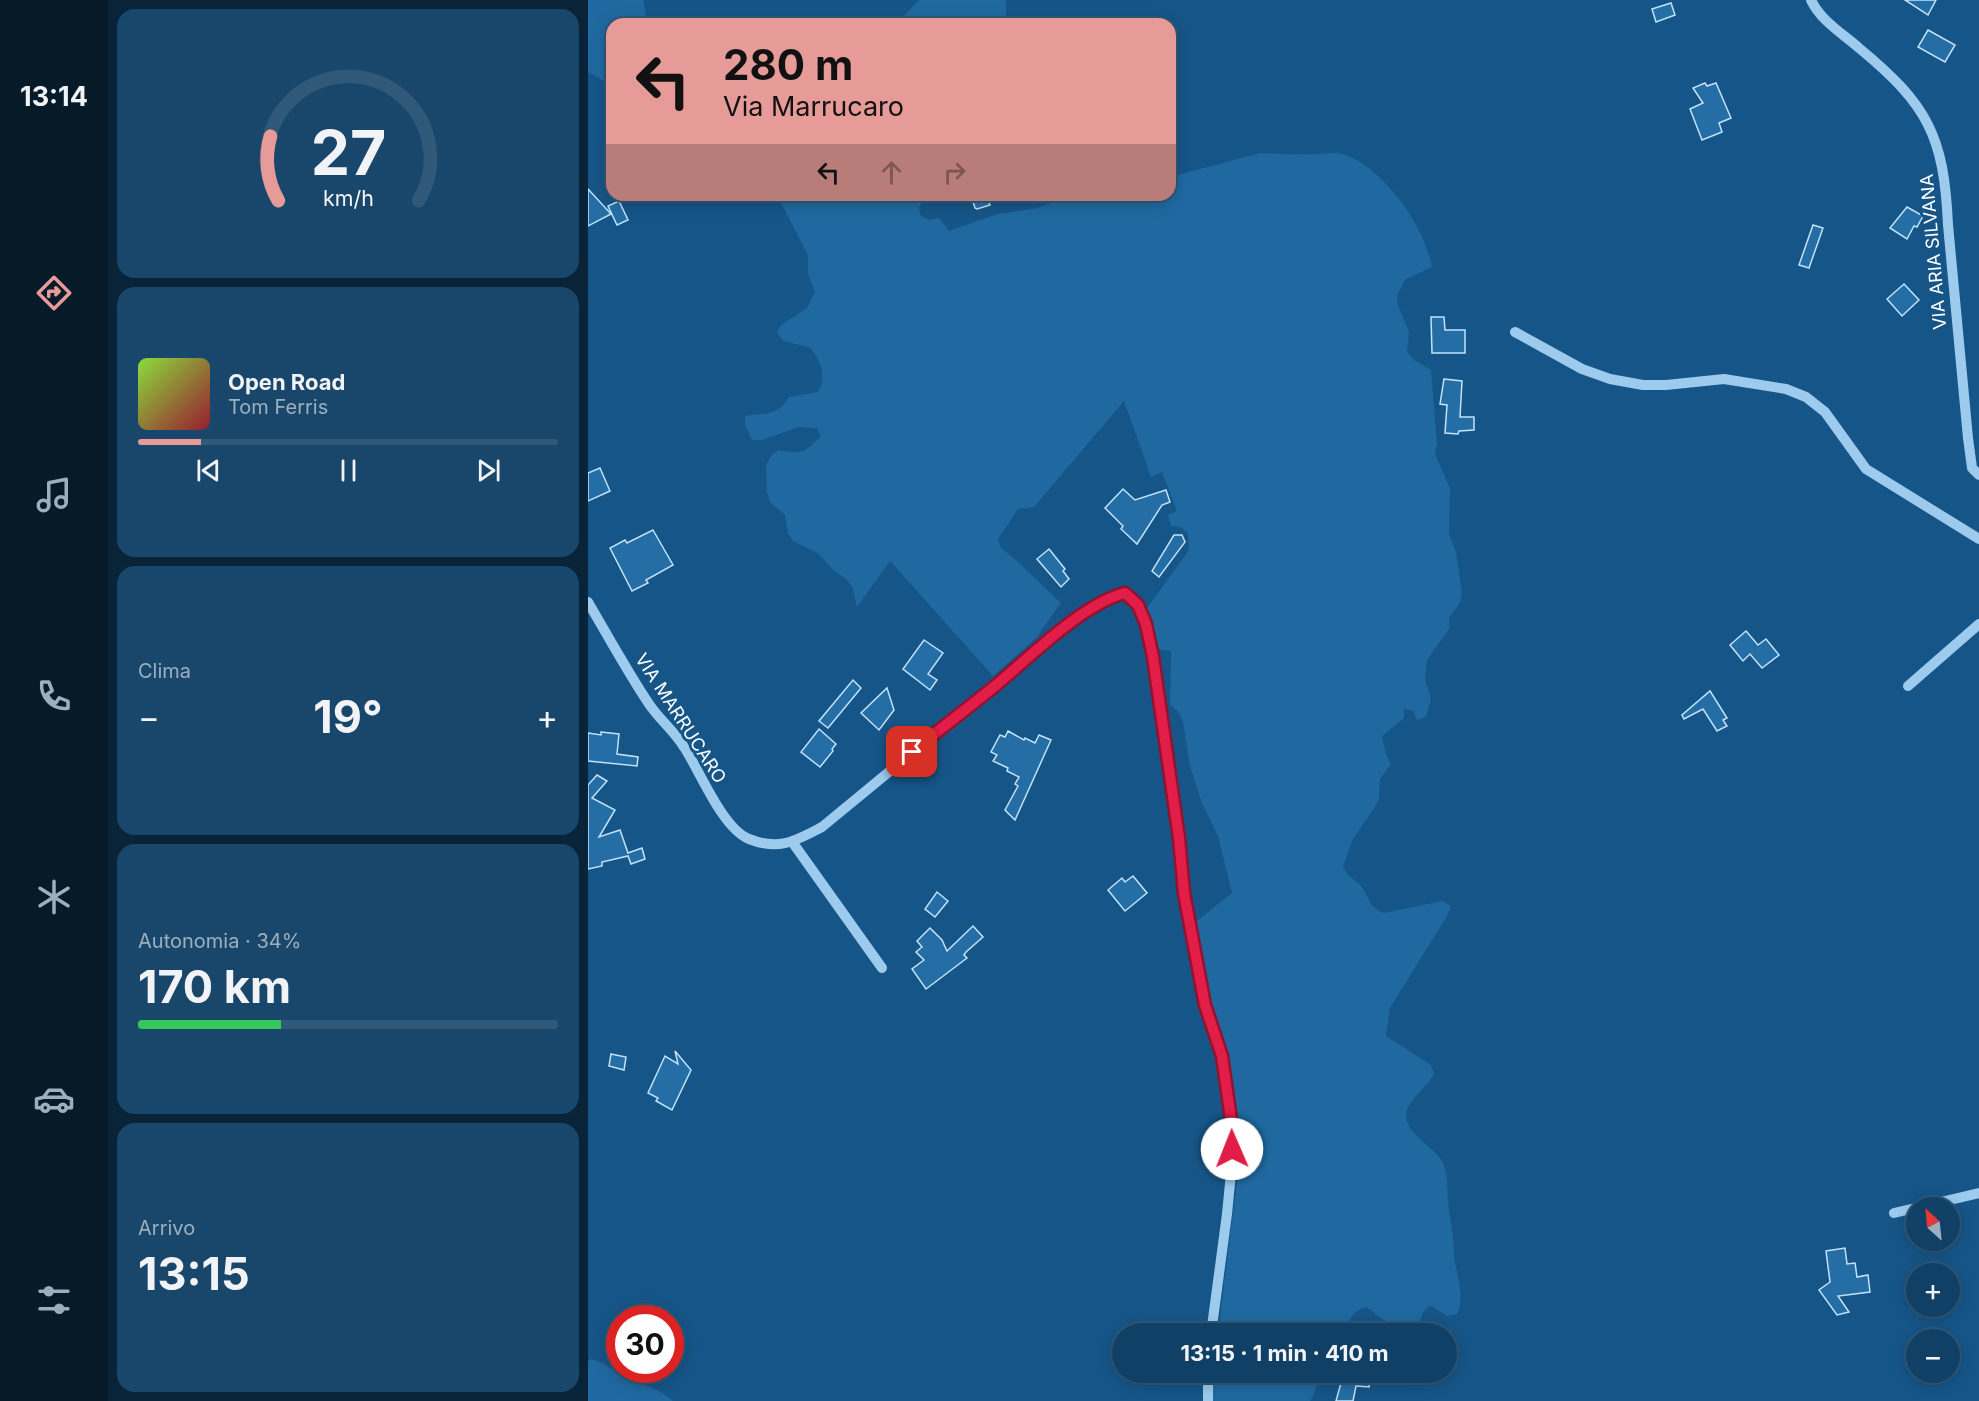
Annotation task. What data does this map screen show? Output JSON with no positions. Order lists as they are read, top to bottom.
{
  "streets": {
    "street": ["VIA ARIA SILVANA", "VIA MARRUCARO"]
  },
  "north": "top left",
  "page": {
    "tabs": "13:14",
    "turn": ["280 m", "Via Marrucaro"],
    "song": ["Open Road", "Tom Ferris"],
    "tile": [
      "Clima",
      ["Autonomia · 34%", "170 km"],
      ["Arrivo", "13:15"]
    ],
    "heat": ["−", "19°", "+"],
    "map_buttons": ["+", "−"],
    "limit": "30",
    "trip": "13:15 · 1 min · 410 m",
    "gauge": ["27", "km/h"]
  }
}
